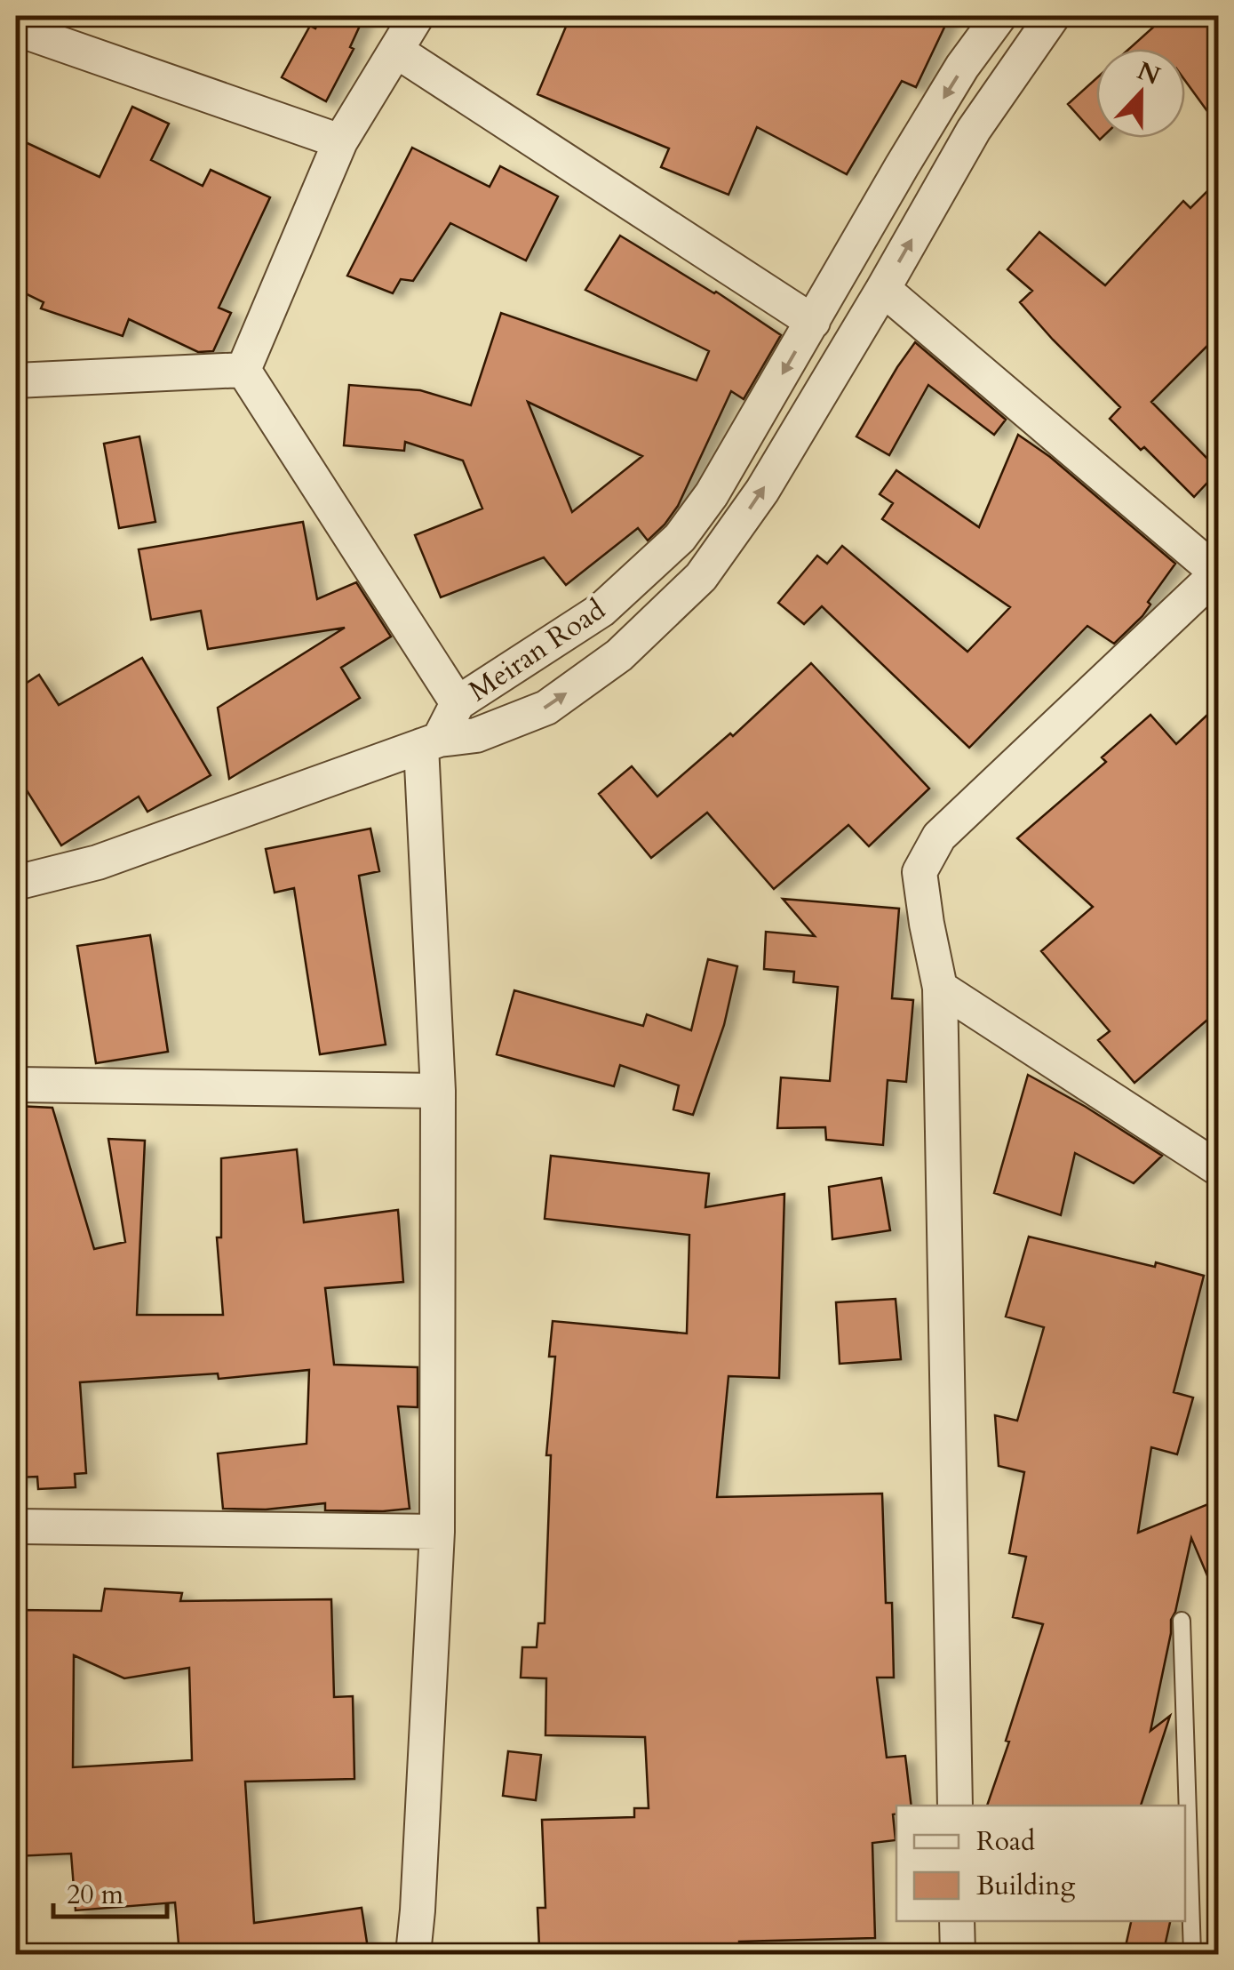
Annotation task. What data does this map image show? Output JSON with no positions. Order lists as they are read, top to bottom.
{
  "streets": {
    "street": ["Meiran Road"]
  },
  "legend": ["Road", "Building"],
  "scale_bar": "20 m",
  "north": "top"
}
